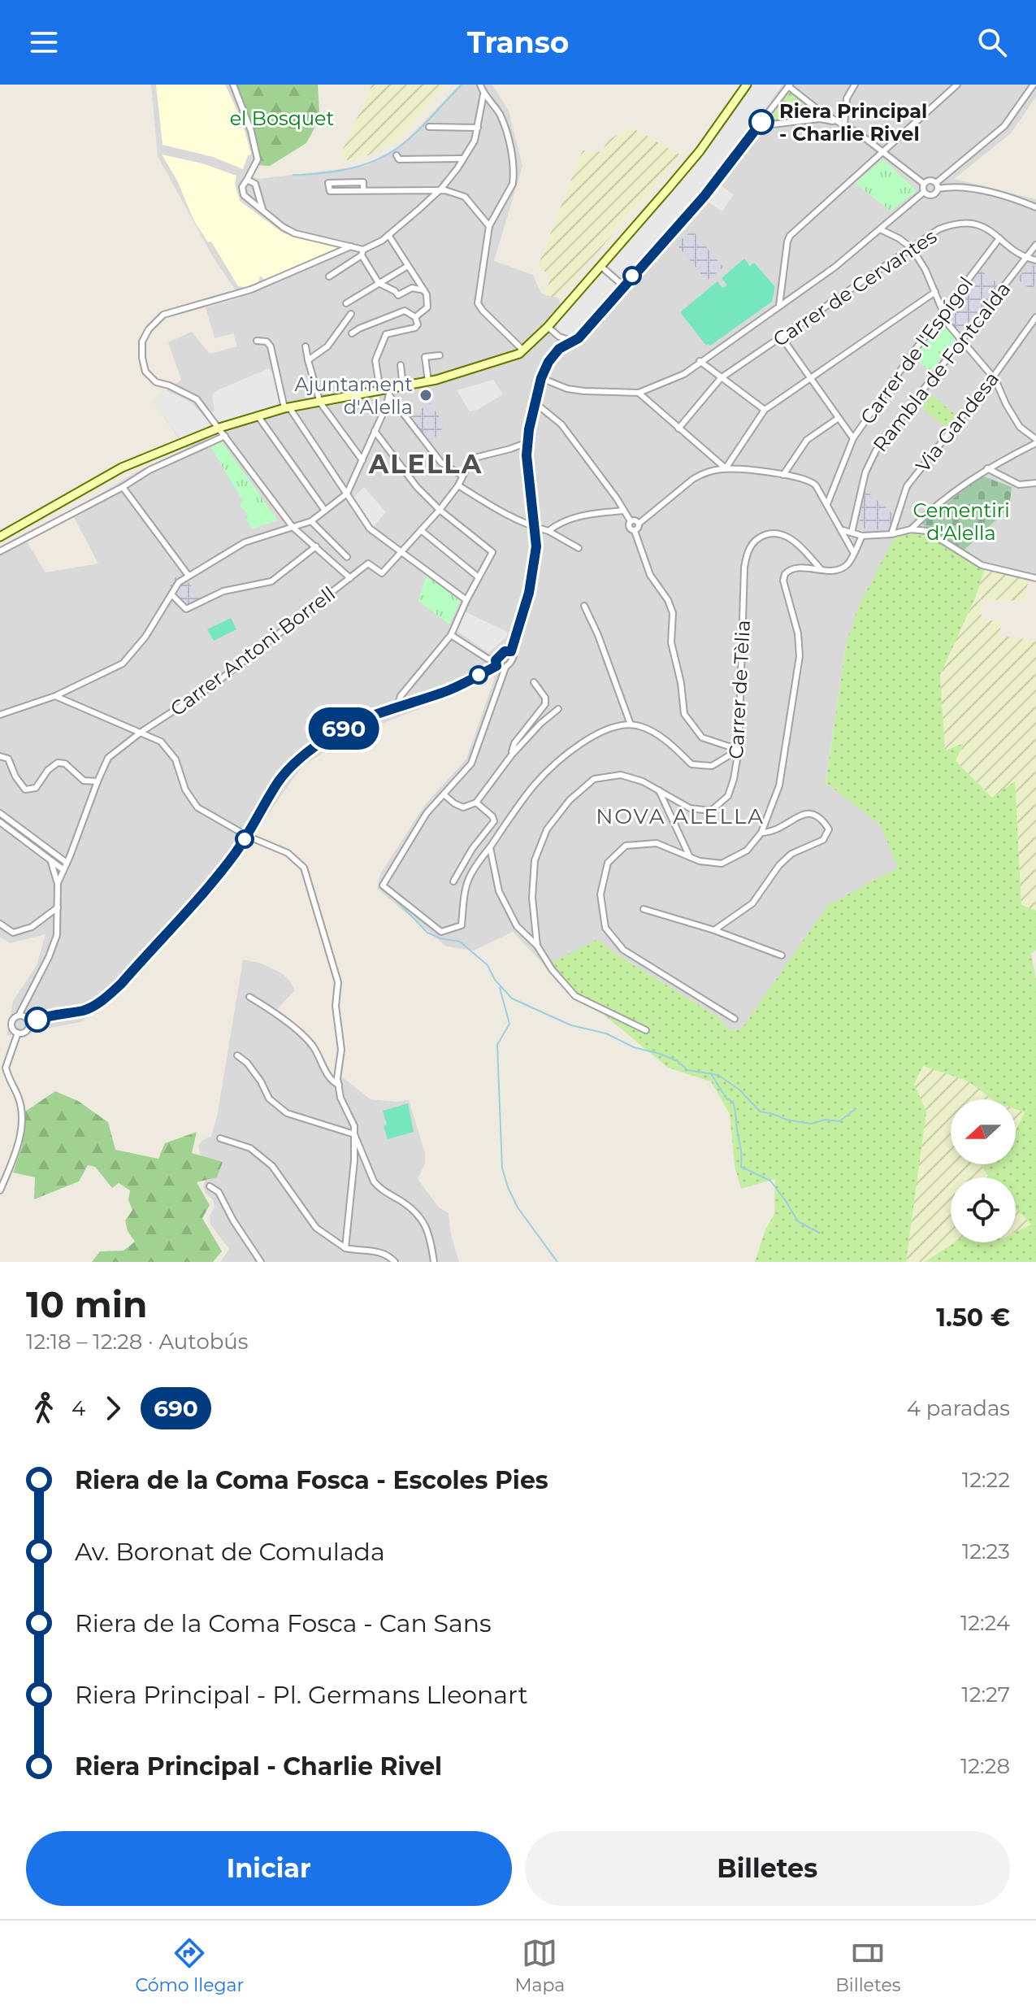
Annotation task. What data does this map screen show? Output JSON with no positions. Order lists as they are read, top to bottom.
{
  "streets": {
    "street": [
      "Carrer de Cervantes",
      "Carrer de l'Espígol",
      "Rambla de Fontcalda",
      "Via Gandesa",
      "Carrer Antoni Borrell",
      "Carrer de Tèlia"
    ]
  },
  "crossings": [
    ["Carrer de Cervantes", "Carrer de l'Espígol"],
    ["Carrer de Cervantes", "Rambla de Fontcalda"]
  ],
  "districts": ["ALELLA", "NOVA ALELLA"],
  "parks": ["el Bosquet", "Cementiri d'Alella"],
  "places": ["Riera Principal - Charlie Rivel", "Ajuntament d'Alella"],
  "lines": ["bus line 690"],
  "north": "left",
  "page": {
    "header": "Transo",
    "on_map": "690",
    "heading": ["10 min", "12:18 – 12:28 · Autobús", "1.50 €"],
    "legs": ["4", "690", "4 paradas"],
    "list": [
      {
        "name": "Riera de la Coma Fosca - Escoles Pies",
        "value": "12:22"
      },
      {
        "name": "Av. Boronat de Comulada",
        "value": "12:23"
      },
      {
        "name": "Riera de la Coma Fosca - Can Sans",
        "value": "12:24"
      },
      {
        "name": "Riera Principal - Pl. Germans Lleonart",
        "value": "12:27"
      },
      {
        "name": "Riera Principal - Charlie Rivel",
        "value": "12:28"
      }
    ],
    "buttons": ["Iniciar", "Billetes"],
    "tabs": ["Cómo llegar", "Mapa", "Billetes"]
  }
}
